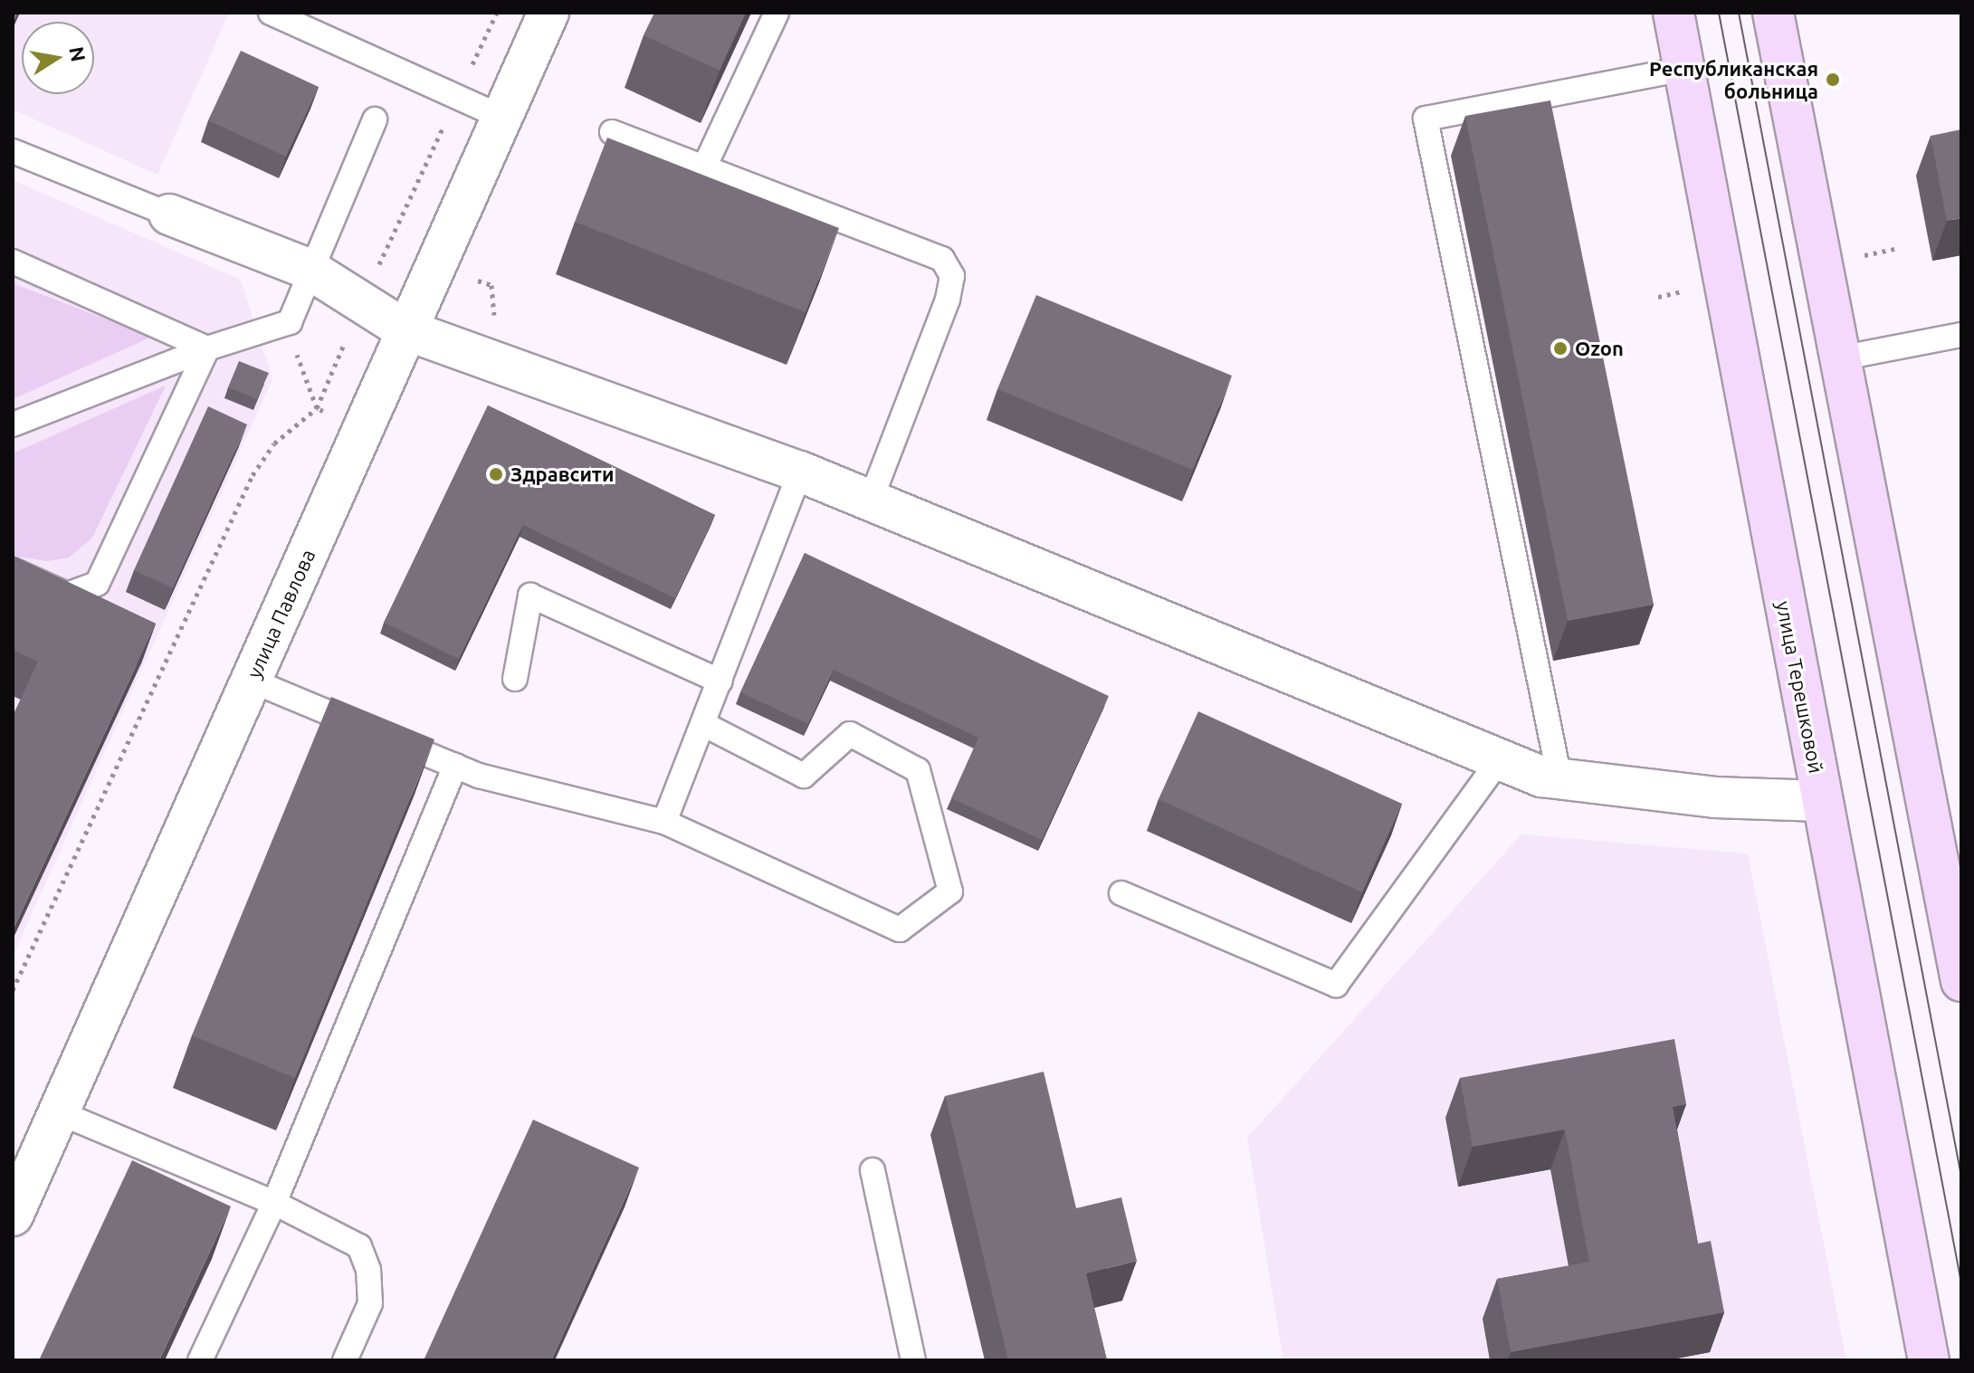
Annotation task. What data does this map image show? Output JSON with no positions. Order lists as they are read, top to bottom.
{
  "streets": {
    "main road": ["улица Терешковой"],
    "street": ["улица Павлова"]
  },
  "places": ["Республиканская больница", "Ozon", "Здравсити"],
  "north": "right"
}
